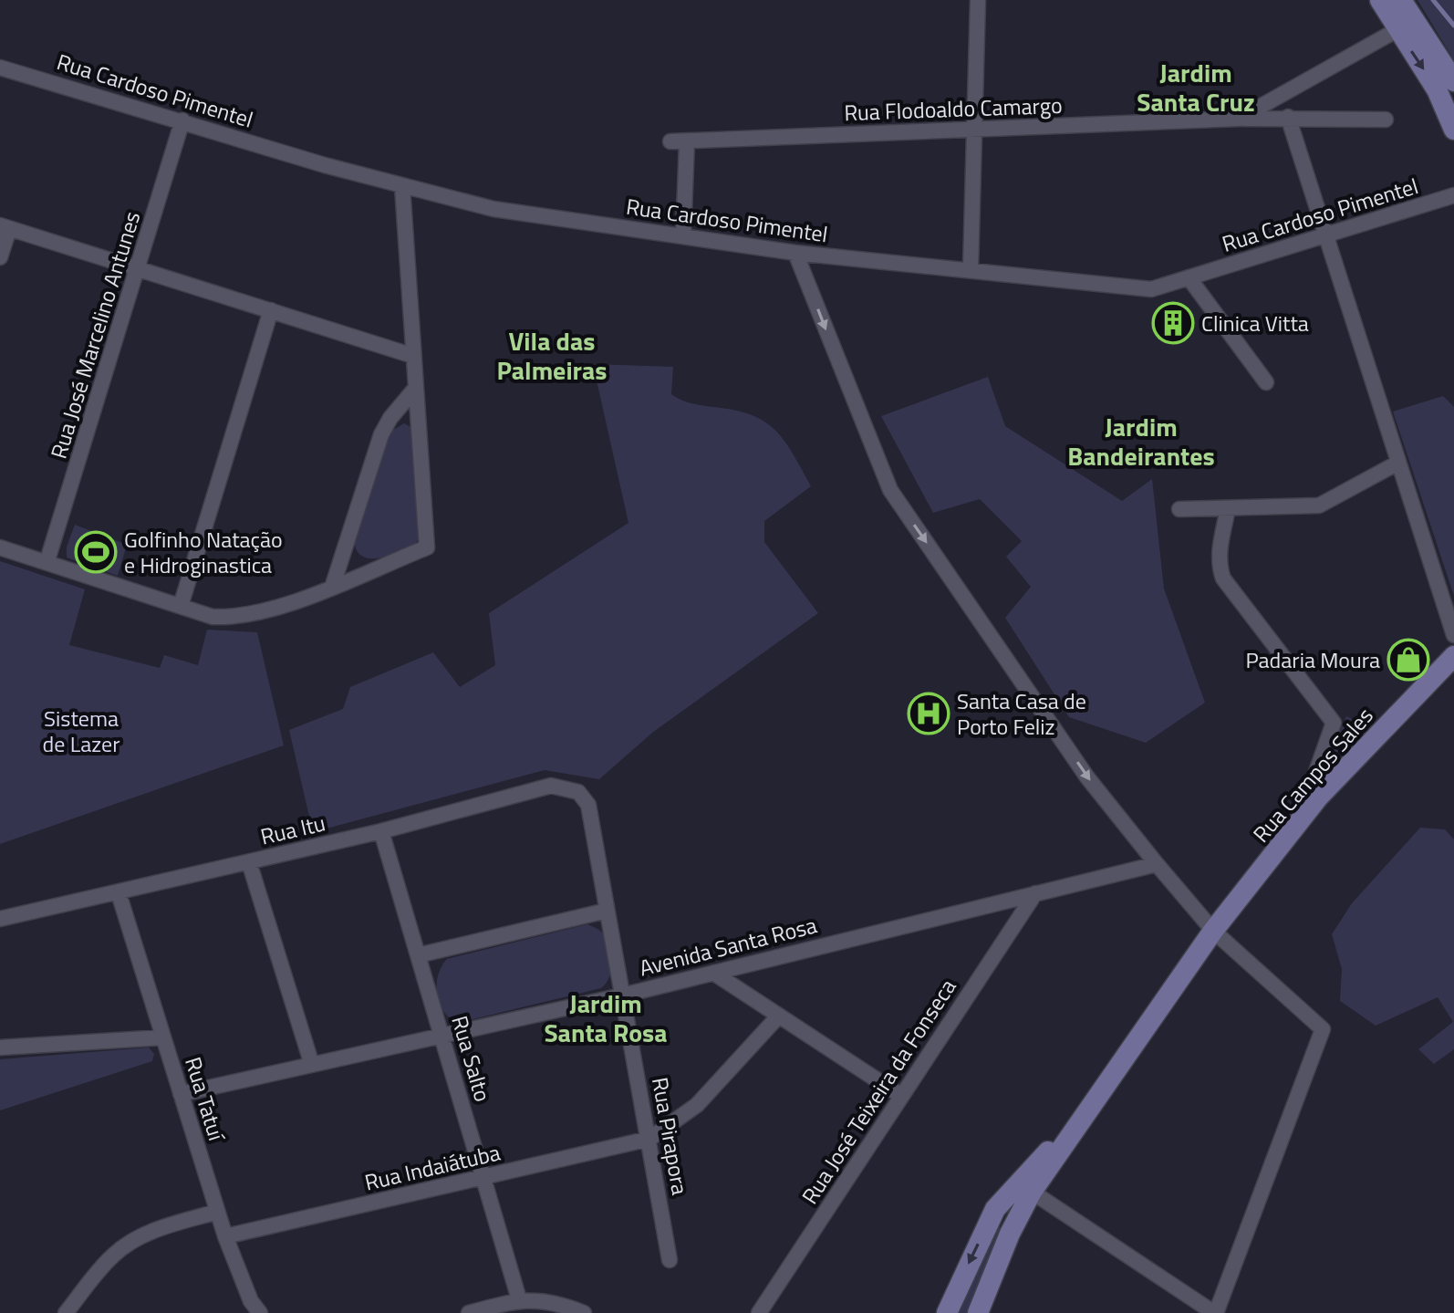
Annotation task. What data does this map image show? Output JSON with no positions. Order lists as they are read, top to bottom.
{
  "streets": {
    "main road": ["Rua Campos Sales"],
    "street": [
      "Rua Cardoso Pimentel",
      "Rua Flodoaldo Camargo",
      "Rua José Marcelino Antunes",
      "Rua Itu",
      "Avenida Santa Rosa",
      "Rua Salto",
      "Rua José Teixeira da Fonseca",
      "Rua Tatuí",
      "Rua Pirapora",
      "Rua Indaiátuba"
    ]
  },
  "crossings": [
    ["Rua Cardoso Pimentel", "Rua José Marcelino Antunes"],
    ["Rua Itu", "Rua Salto"],
    ["Rua Itu", "Rua Tatuí"],
    ["Rua Itu", "Rua Pirapora"],
    ["Avenida Santa Rosa", "Rua Salto"],
    ["Avenida Santa Rosa", "Rua José Teixeira da Fonseca"],
    ["Avenida Santa Rosa", "Rua Tatuí"],
    ["Avenida Santa Rosa", "Rua Pirapora"],
    ["Rua Salto", "Rua Indaiátuba"],
    ["Rua Tatuí", "Rua Indaiátuba"],
    ["Rua Pirapora", "Rua Indaiátuba"]
  ],
  "districts": [
    "Jardim Santa Cruz",
    "Vila das Palmeiras",
    "Jardim Bandeirantes",
    "Jardim Santa Rosa"
  ],
  "parks": ["Sistema de Lazer"],
  "places": {
    "building": ["Clinica Vitta"],
    "sports": ["Golfinho Natação e Hidroginastica"],
    "shop": ["Padaria Moura"],
    "hospital": ["Santa Casa de Porto Feliz"]
  }
}
